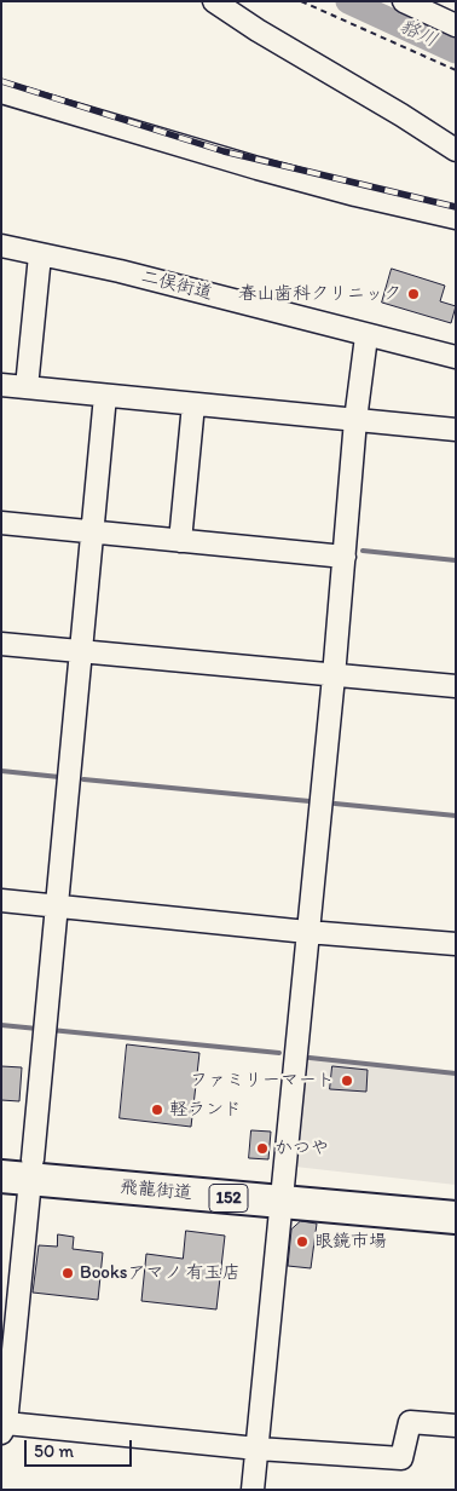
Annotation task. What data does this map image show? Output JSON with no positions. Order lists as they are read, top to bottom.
{
  "streets": {
    "highway": ["飛龍街道", "152"],
    "street": ["二俣街道"]
  },
  "water": ["貉川"],
  "places": [
    "春山歯科クリニック",
    "ファミリーマート",
    "軽ランド",
    "かつや",
    "眼鏡市場",
    "Booksアマノ 有玉店"
  ],
  "scale_bar": "50 m"
}
